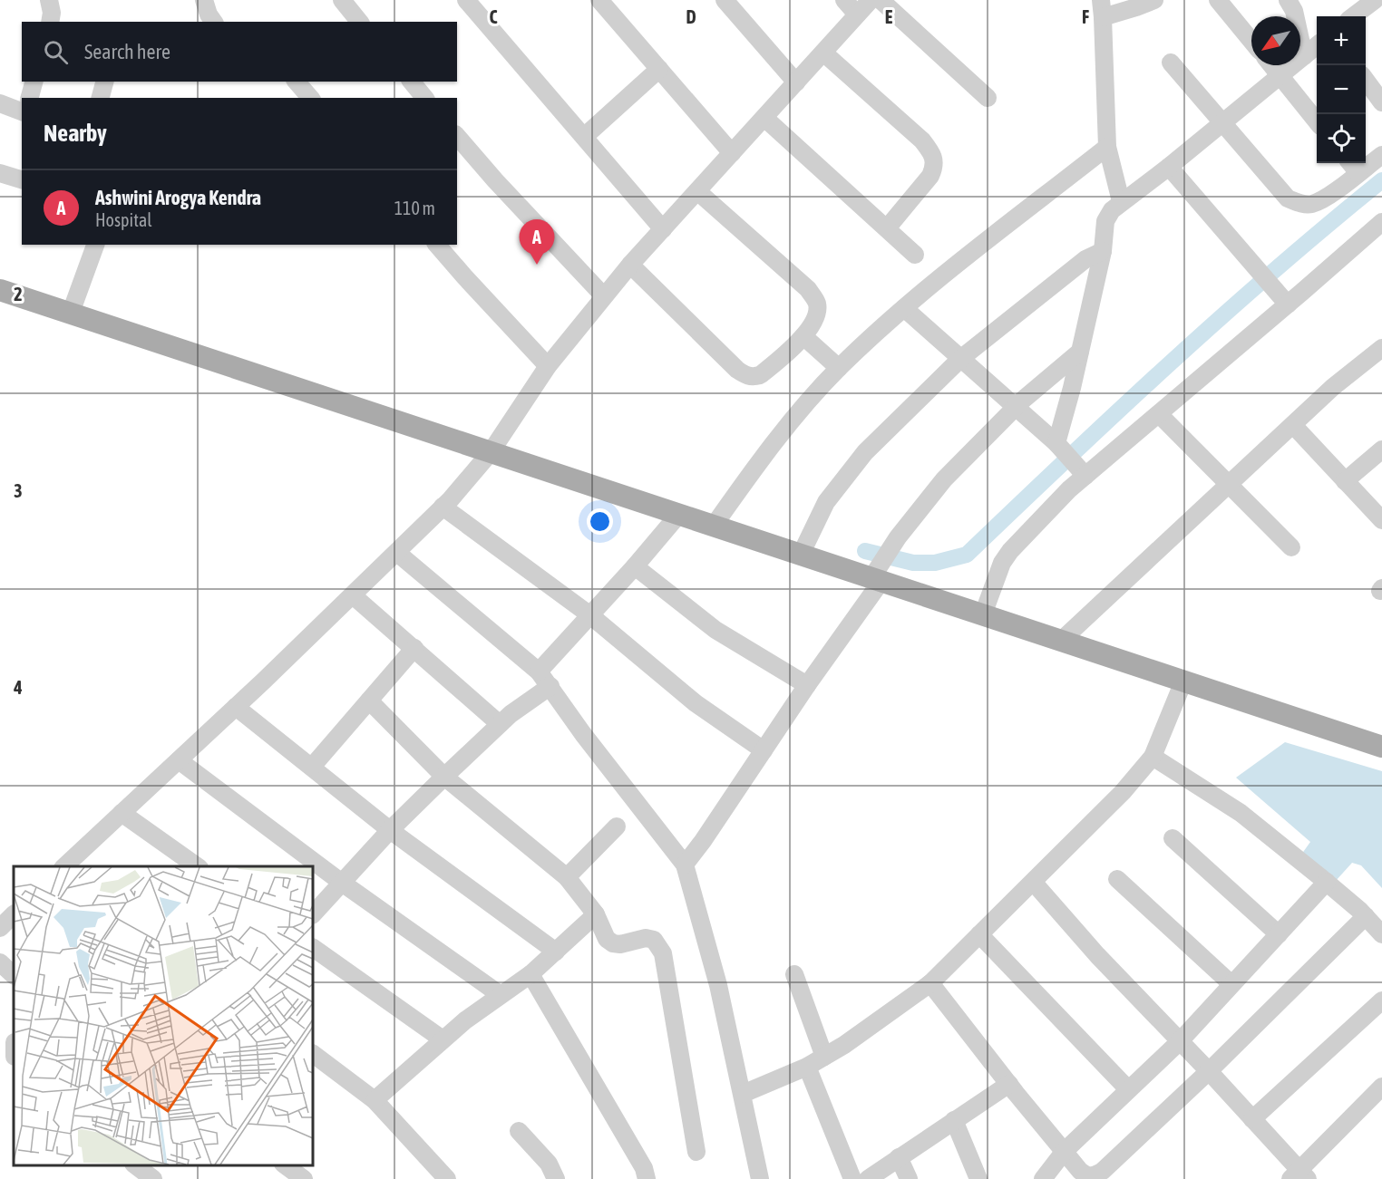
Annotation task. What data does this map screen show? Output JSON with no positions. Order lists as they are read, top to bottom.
{
  "north": "bottom left",
  "page": {
    "map_buttons": ["+", "−"],
    "search": "Search here",
    "heading": "Nearby",
    "list": [
      {
        "mark": "A",
        "name": "Ashwini Arogya Kendra",
        "note": "Hospital",
        "value": "110 m"
      }
    ],
    "pins": "A"
  },
  "grid": {
    "columns": [
      "C",
      "D",
      "E",
      "F"
    ],
    "rows": ["2", "3", "4"]
  }
}
